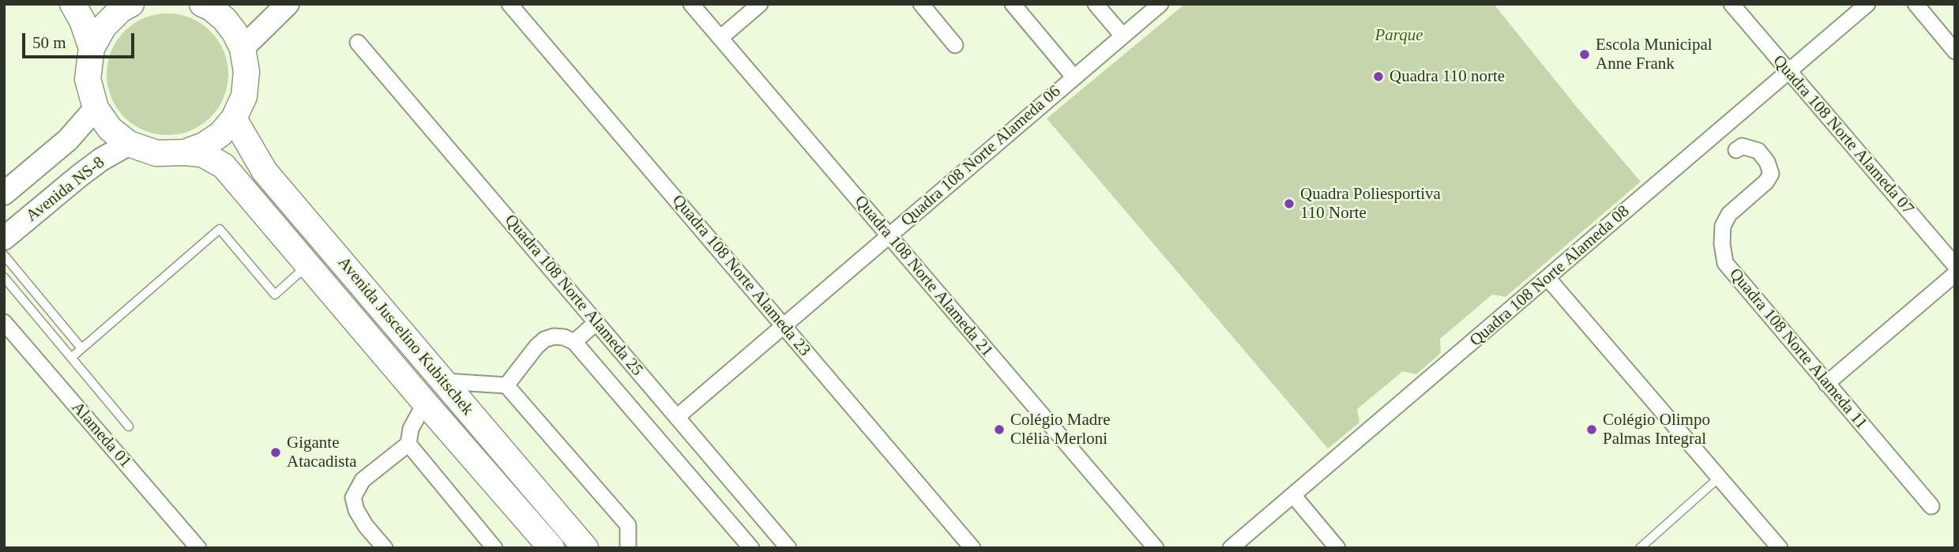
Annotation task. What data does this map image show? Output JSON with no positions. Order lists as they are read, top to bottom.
{
  "streets": {
    "main road": ["Avenida Juscelino Kubitschek"],
    "street": [
      "Quadra 108 Norte Alameda 07",
      "Quadra 108 Norte Alameda 06",
      "Avenida NS-8",
      "Quadra 108 Norte Alameda 23",
      "Quadra 108 Norte Alameda 21",
      "Quadra 108 Norte Alameda 08",
      "Quadra 108 Norte Alameda 25",
      "Quadra 108 Norte Alameda 11",
      "Alameda 01"
    ]
  },
  "crossings": [
    ["Quadra 108 Norte Alameda 07", "Quadra 108 Norte Alameda 08"],
    ["Quadra 108 Norte Alameda 06", "Quadra 108 Norte Alameda 23"],
    ["Quadra 108 Norte Alameda 06", "Quadra 108 Norte Alameda 21"],
    ["Quadra 108 Norte Alameda 06", "Quadra 108 Norte Alameda 25"]
  ],
  "parks": ["Parque"],
  "places": [
    "Escola Municipal Anne Frank",
    "Quadra 110 norte",
    "Quadra Poliesportiva 110 Norte",
    "Colégio Madre Clélia Merloni",
    "Colégio Olimpo Palmas Integral",
    "Gigante Atacadista"
  ],
  "scale_bar": "50 m"
}
